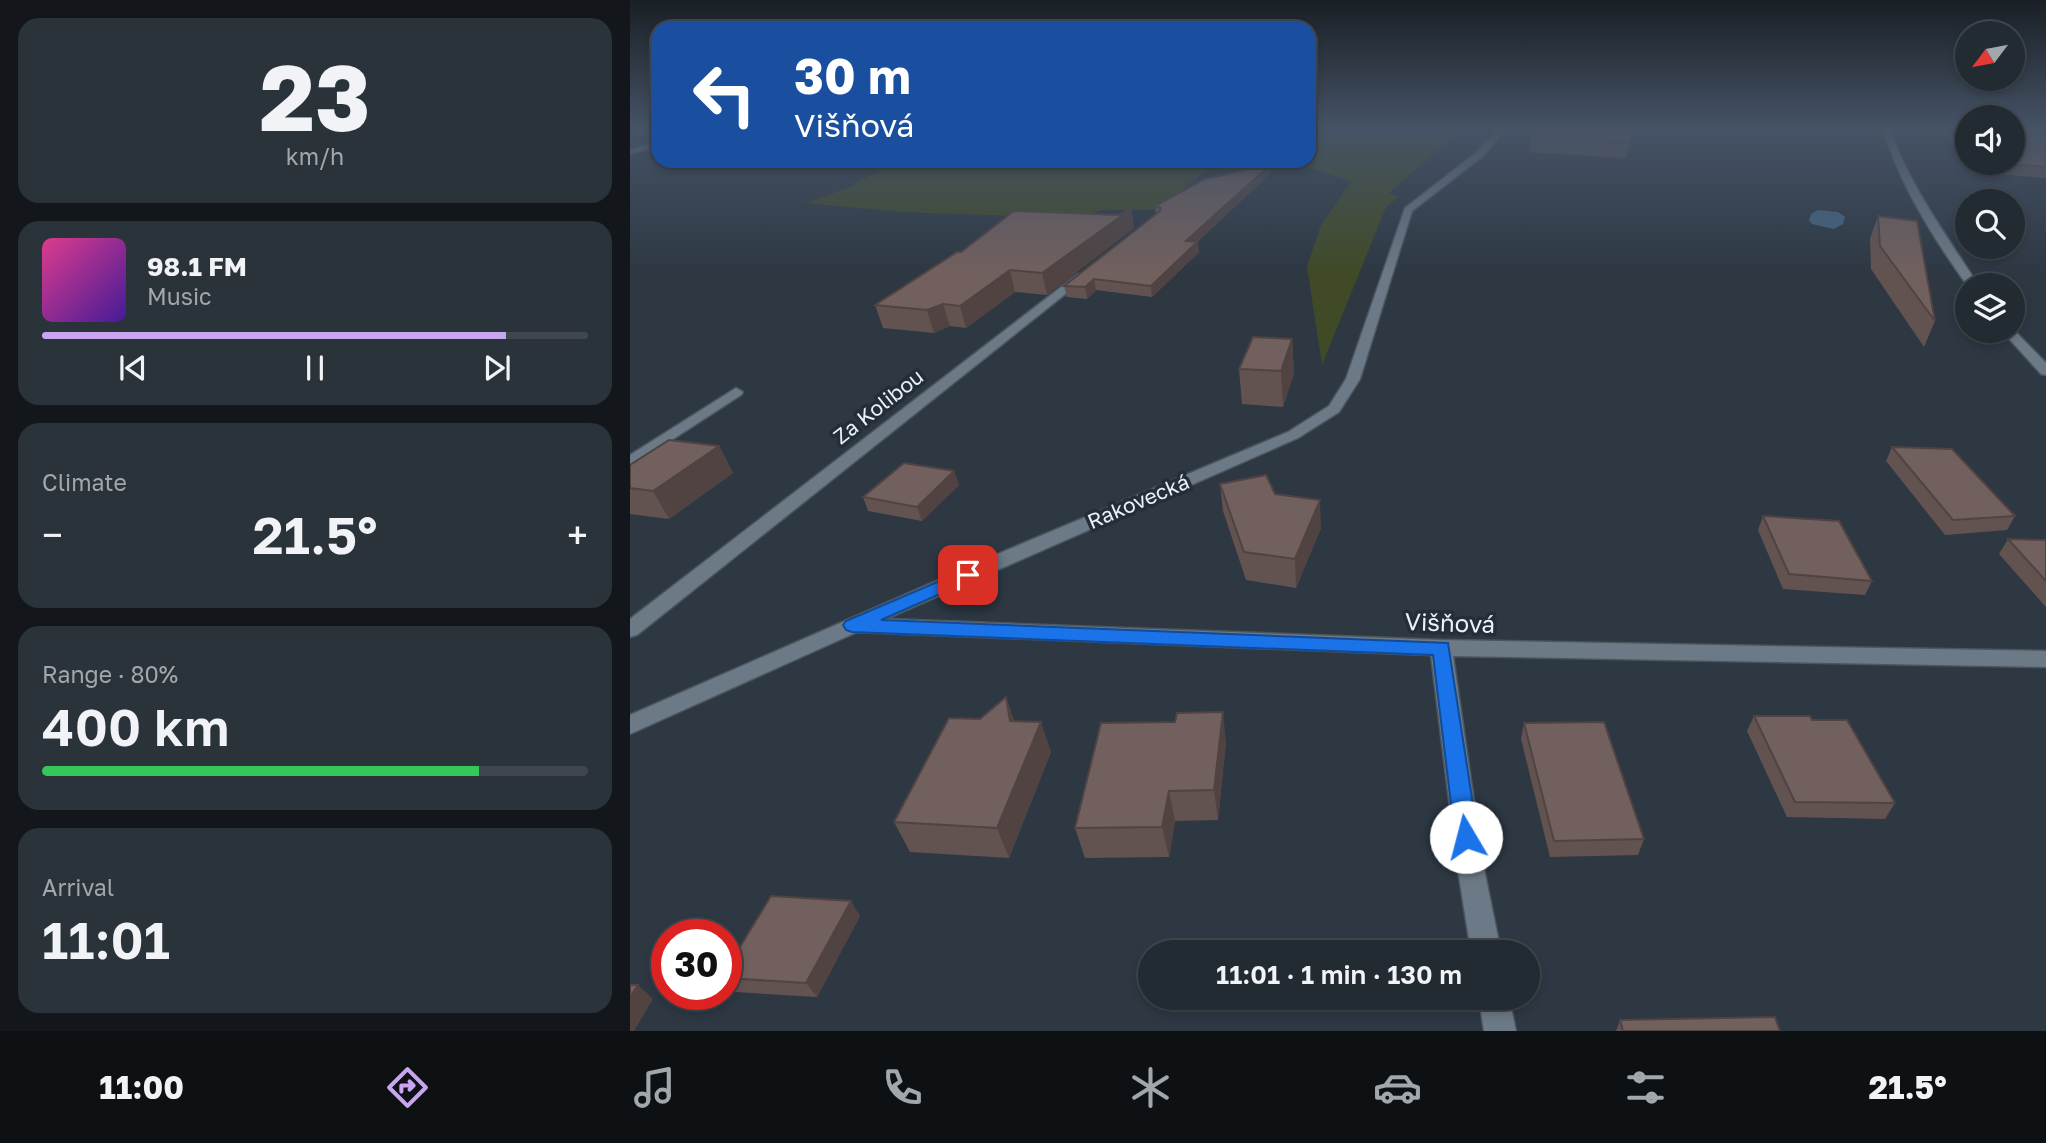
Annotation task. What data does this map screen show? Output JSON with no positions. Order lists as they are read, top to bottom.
{
  "streets": {
    "street": ["Za Kolibou", "Rakovecká", "Višňová"]
  },
  "crossings": [
    ["Rakovecká", "Višňová"]
  ],
  "north": "bottom left",
  "page": {
    "tile": [
      ["23", "km/h"],
      "Climate",
      ["Range · 80%", "400 km"],
      ["Arrival", "11:01"]
    ],
    "turn": ["30 m", "Višňová"],
    "song": ["98.1 FM", "Music"],
    "heat": ["−", "21.5°", "+"],
    "limit": "30",
    "trip": "11:01 · 1 min · 130 m",
    "tabs": ["11:00", "21.5°"]
  }
}
